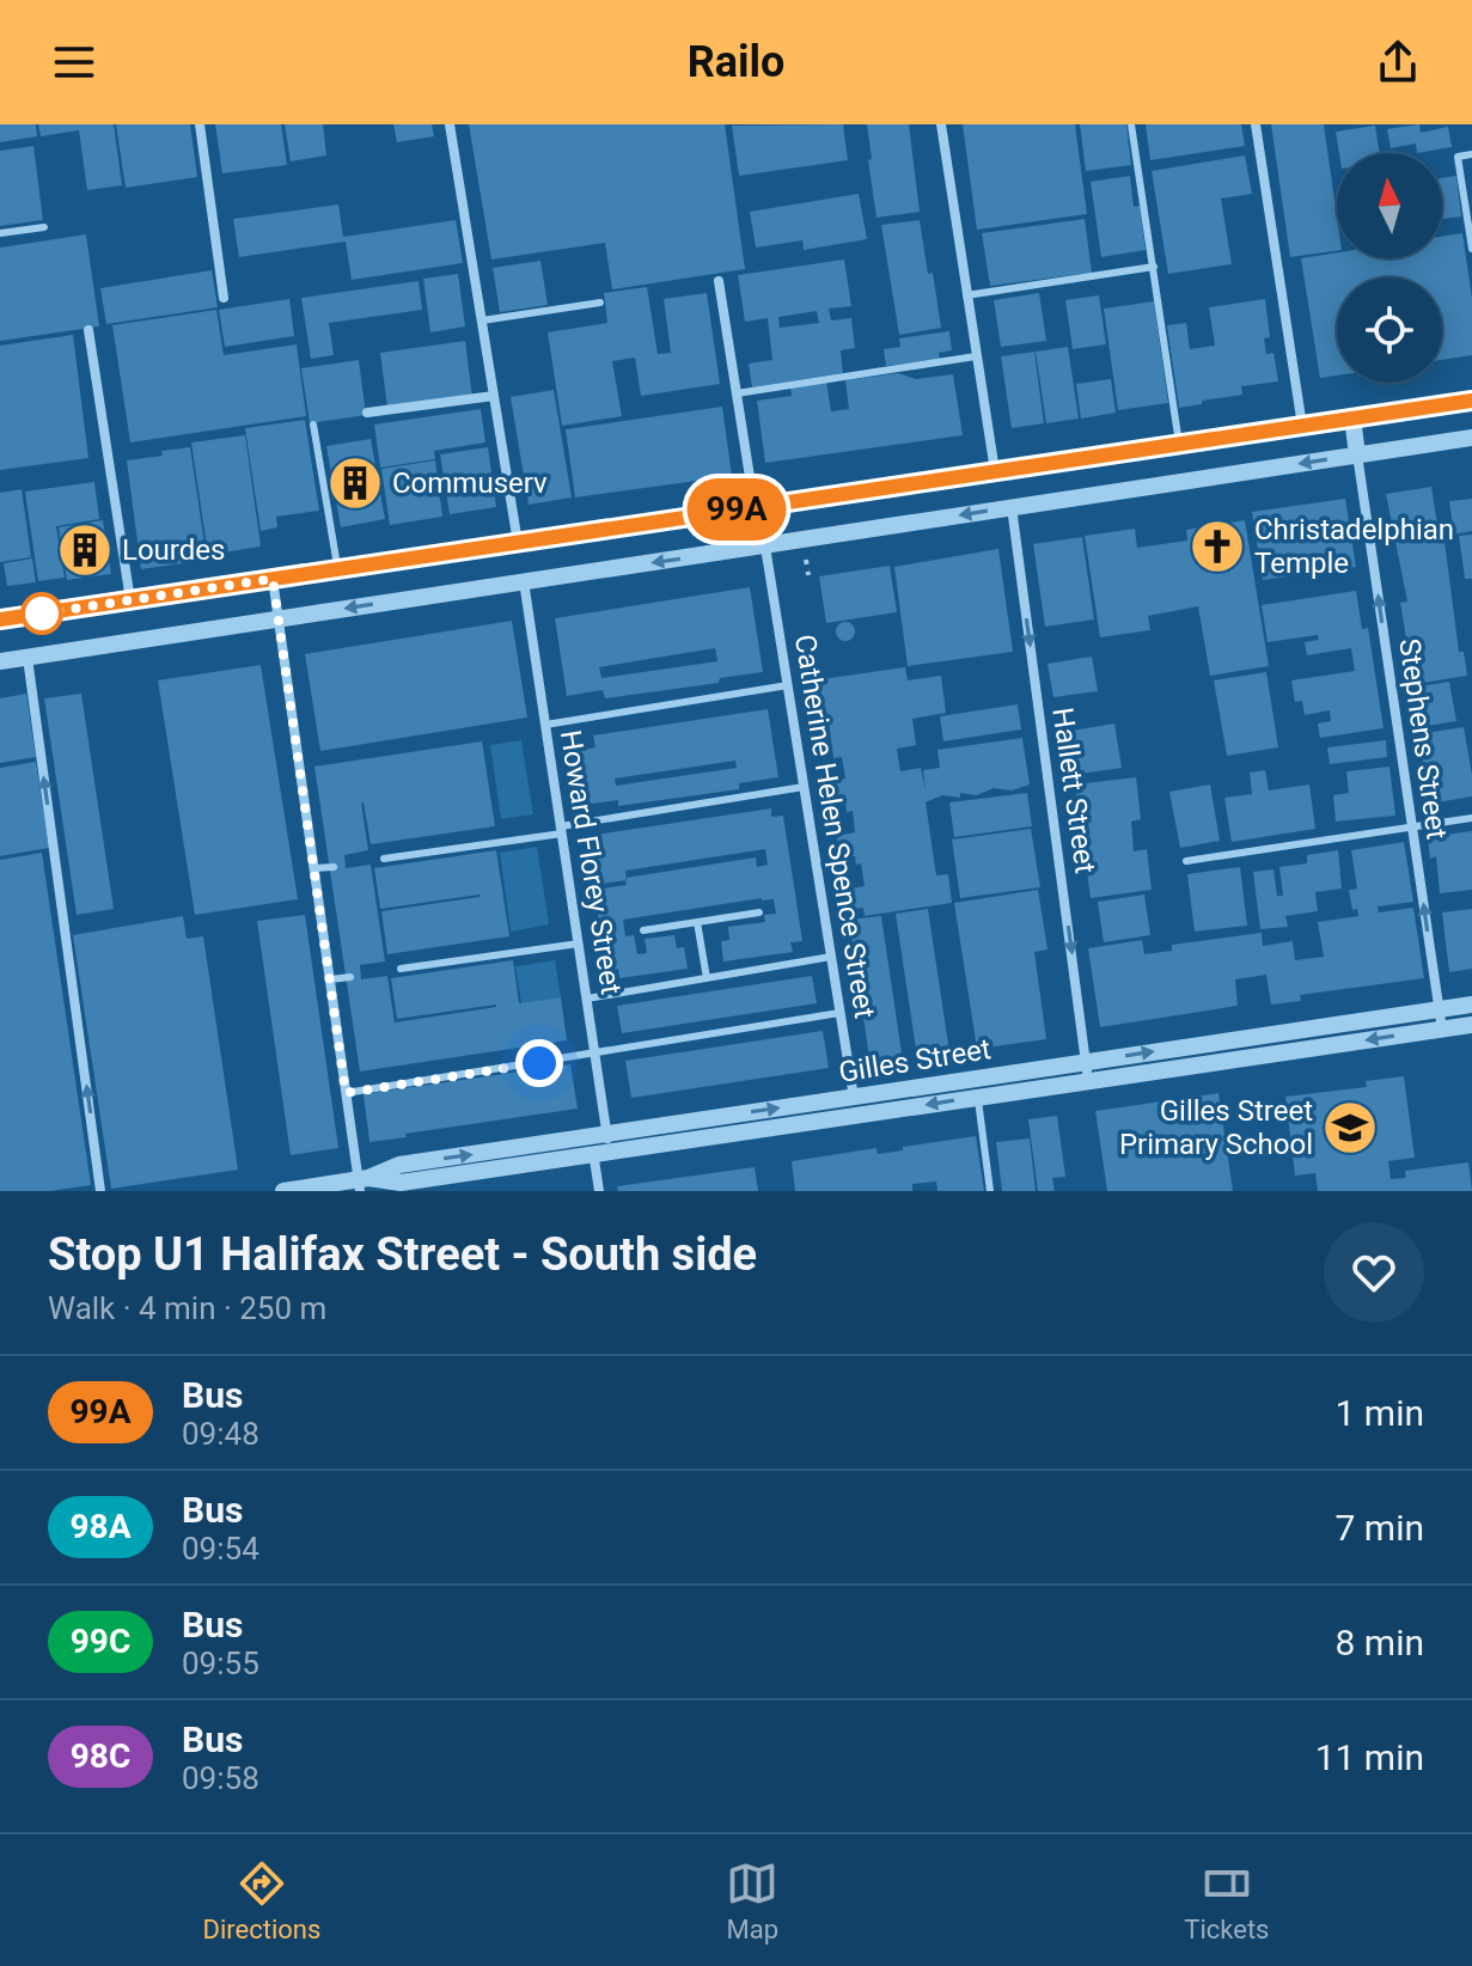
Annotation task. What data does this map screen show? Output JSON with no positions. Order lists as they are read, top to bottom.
{
  "streets": {
    "street": [
      "Stephens Street",
      "Hallett Street",
      "Catherine Helen Spence Street",
      "Howard Florey Street",
      "Gilles Street"
    ]
  },
  "crossings": [
    ["Stephens Street", "Gilles Street"],
    ["Hallett Street", "Gilles Street"],
    ["Catherine Helen Spence Street", "Gilles Street"],
    ["Howard Florey Street", "Gilles Street"]
  ],
  "one_way": ["Stephens Street", "Hallett Street"],
  "places": {
    "building": ["Commuserv", "Lourdes"],
    "church": ["Christadelphian Temple"],
    "school or university": ["Gilles Street Primary School"]
  },
  "lines": ["bus line 99A"],
  "north": "top",
  "page": {
    "header": "Railo",
    "on_map": "99A",
    "heading": ["Stop U1 Halifax Street - South side", "Walk · 4 min · 250 m"],
    "list": [
      {
        "mark": "99A",
        "name": "Bus",
        "note": "09:48",
        "value": "1 min"
      },
      {
        "mark": "98A",
        "name": "Bus",
        "note": "09:54",
        "value": "7 min"
      },
      {
        "mark": "99C",
        "name": "Bus",
        "note": "09:55",
        "value": "8 min"
      },
      {
        "mark": "98C",
        "name": "Bus",
        "note": "09:58",
        "value": "11 min"
      }
    ],
    "tabs": ["Directions", "Map", "Tickets"]
  }
}
